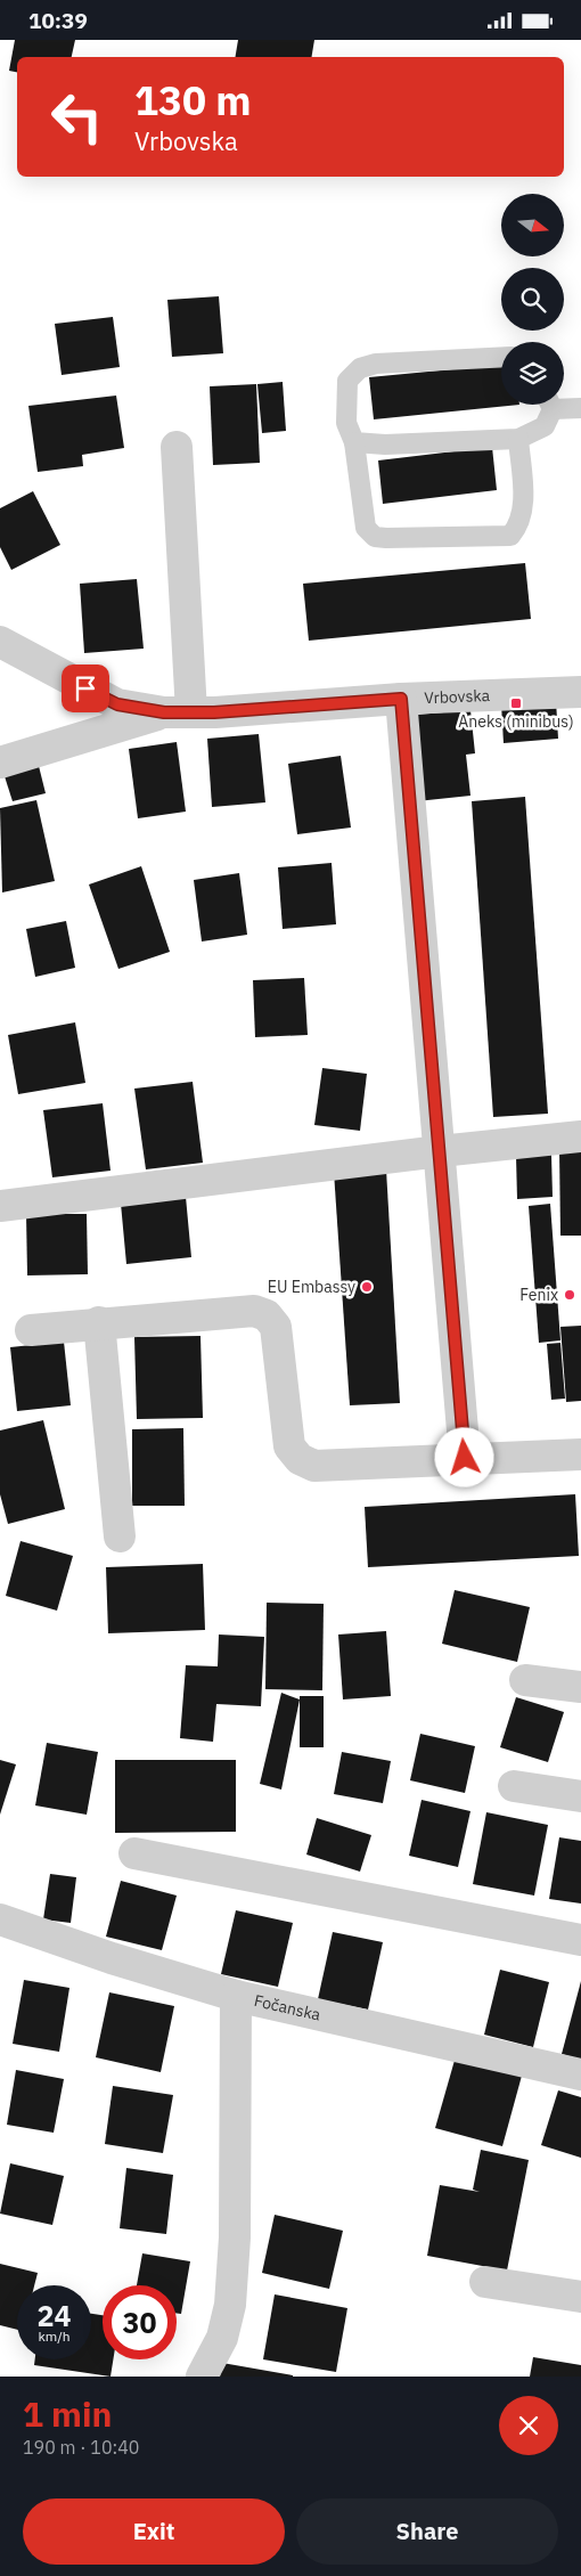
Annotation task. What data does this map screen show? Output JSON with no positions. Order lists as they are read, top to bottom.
{
  "streets": {
    "street": ["Vrbovska", "Fočanska"]
  },
  "places": {
    "transit": ["Aneks (minibus)"],
    "other": ["EU Embassy", "Fenix"]
  },
  "north": "right",
  "page": {
    "status": "10:39",
    "turn": ["130 m", "Vrbovska"],
    "speed": "24 km/h",
    "limit": "30",
    "heading": ["1 min", "190 m · 10:40"],
    "buttons": ["Exit", "Share"]
  }
}
